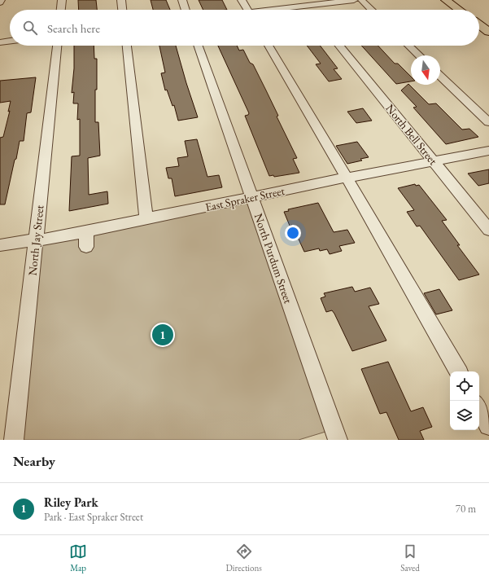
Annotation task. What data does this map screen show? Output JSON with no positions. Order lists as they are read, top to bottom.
{
  "streets": {
    "street": [
      "North Bell Street",
      "East Spraker Street",
      "North Jay Street",
      "North Purdum Street"
    ]
  },
  "crossings": [
    ["North Bell Street", "East Spraker Street"],
    ["East Spraker Street", "North Jay Street"],
    ["East Spraker Street", "North Purdum Street"]
  ],
  "north": "bottom",
  "page": {
    "search": "Search here",
    "pins": "1",
    "heading": "Nearby",
    "list": [
      {
        "mark": "1",
        "name": "Riley Park",
        "note": "Park · East Spraker Street",
        "value": "70 m"
      }
    ],
    "nav": ["Map", "Directions", "Saved"]
  }
}
